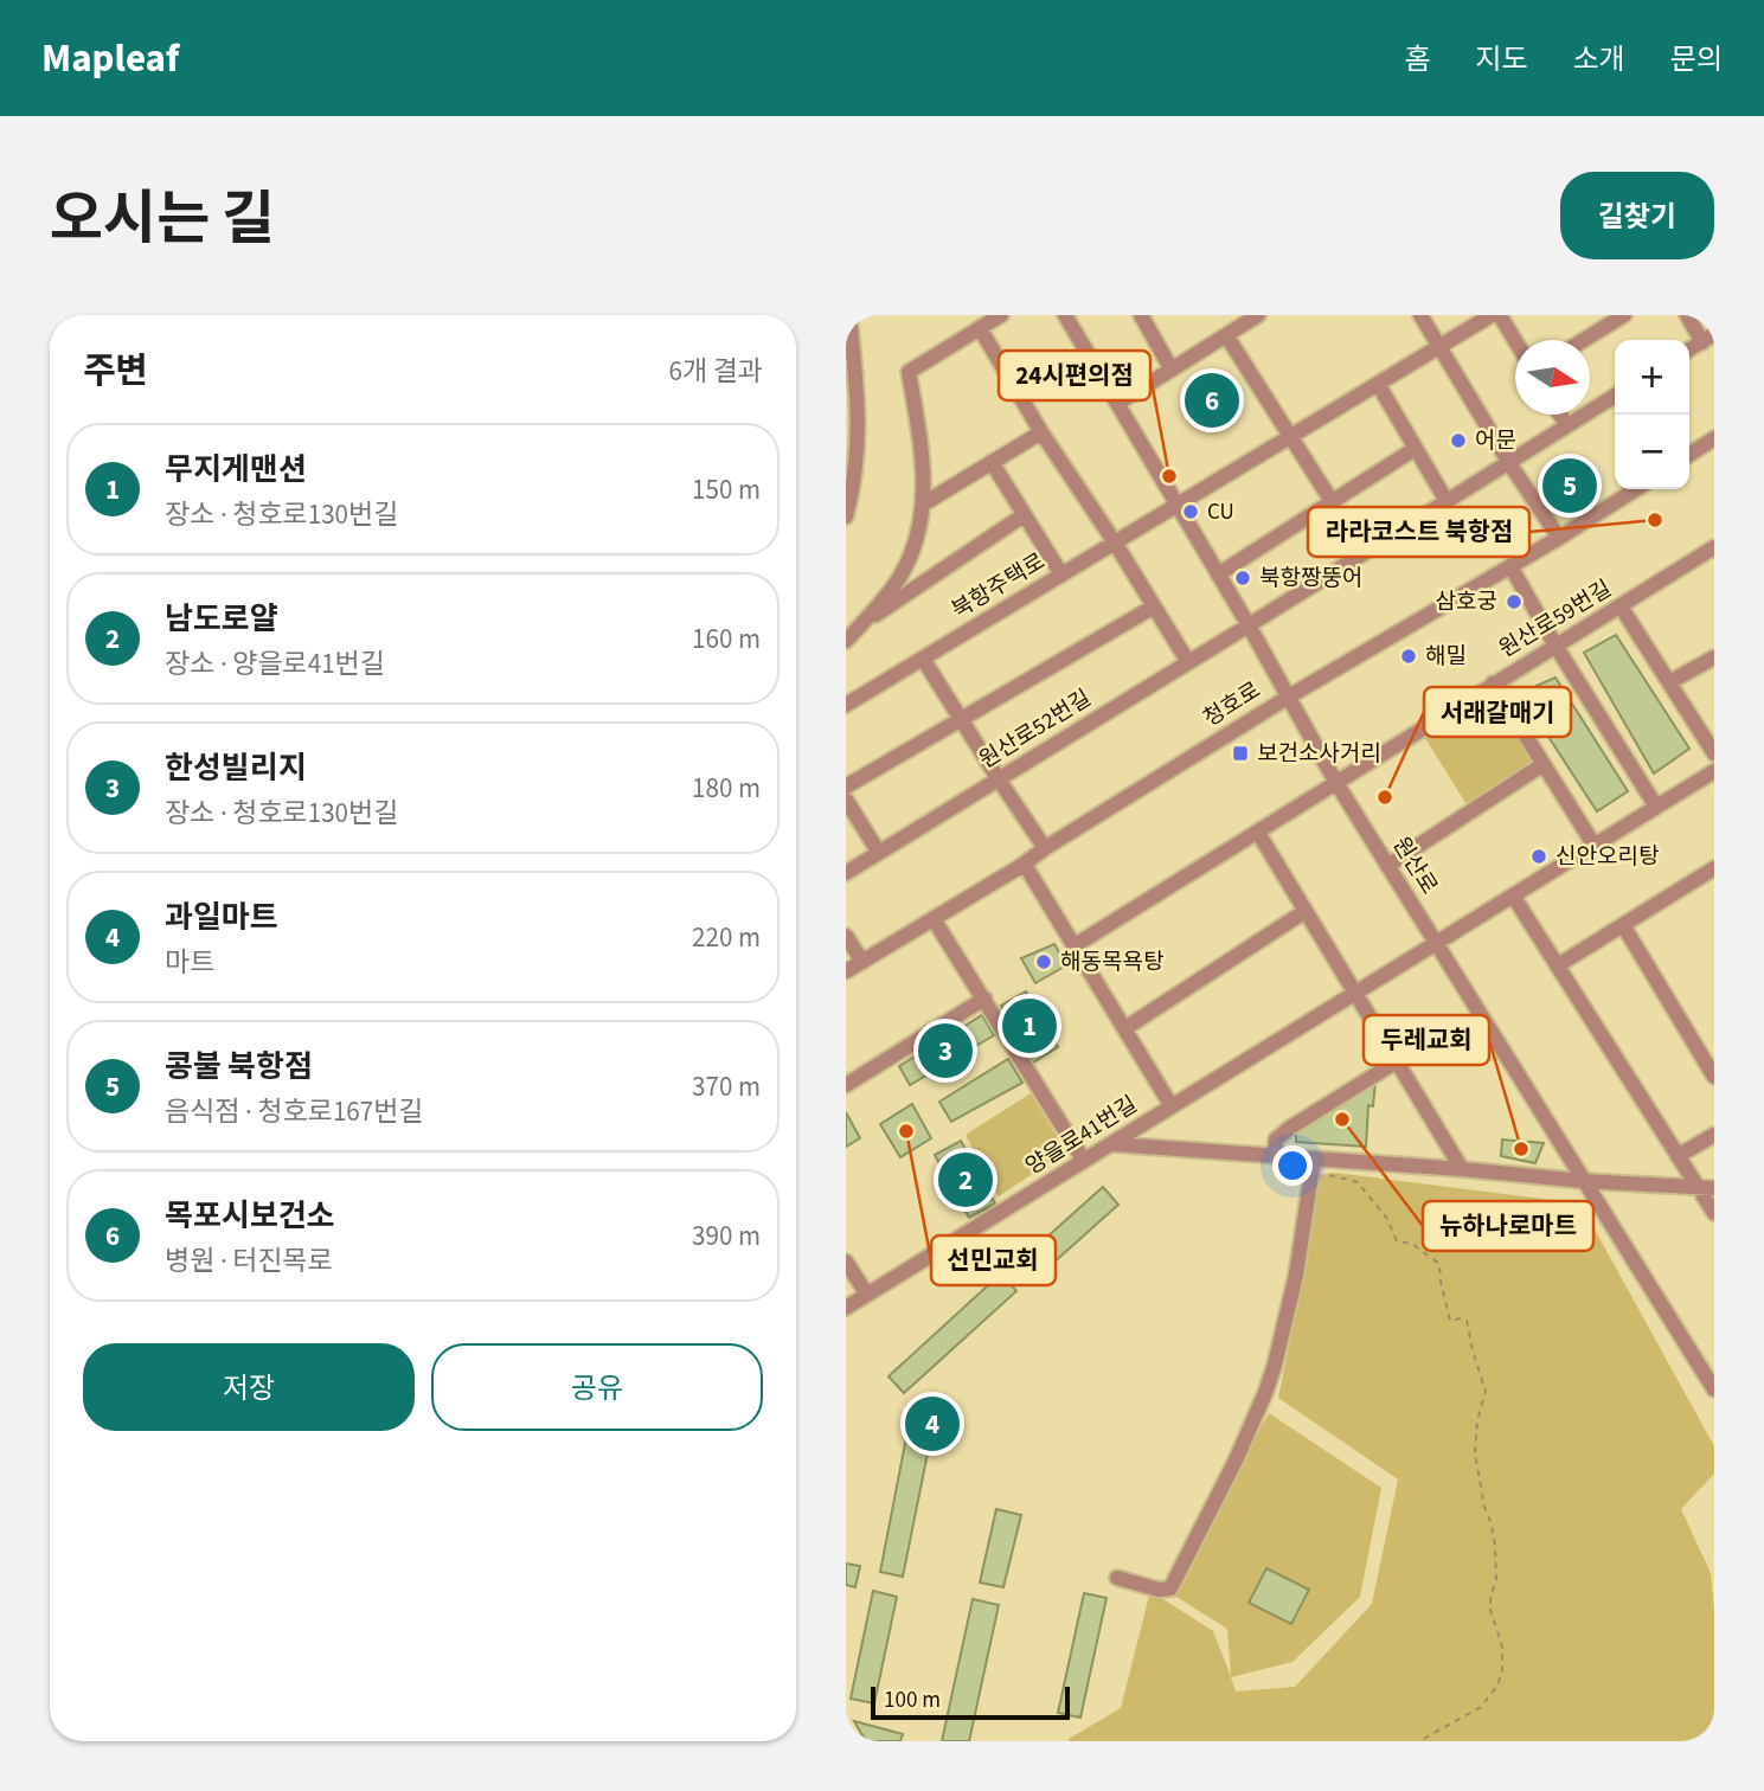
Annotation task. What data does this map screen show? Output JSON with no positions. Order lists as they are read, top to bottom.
{
  "streets": {
    "street": [
      "북항주택로",
      "원산로59번길",
      "청호로",
      "원산로52번길",
      "원산로",
      "양을로41번길"
    ]
  },
  "crossings": [
    ["북항주택로", "원산로"],
    ["원산로59번길", "원산로"],
    ["청호로", "원산로"],
    ["원산로52번길", "원산로"],
    ["원산로", "양을로41번길"]
  ],
  "places": {
    "other": [
      "어문",
      "24시편의점",
      "CU",
      "라라코스트 북항점",
      "북항짱뚱어",
      "삼호궁",
      "해밀",
      "서래갈매기",
      "신안오리탕",
      "해동목욕탕",
      "뉴하나로마트",
      "선민교회",
      "두레교회"
    ],
    "transit": ["보건소사거리"]
  },
  "scale_bar": "100 m",
  "north": "right",
  "page": {
    "header": "Mapleaf",
    "nav": [
      "홈",
      "지도",
      "소개",
      "문의"
    ],
    "title": "오시는 길",
    "buttons": [
      "길찾기",
      ["저장", "공유"]
    ],
    "heading": ["주변", "6개 결과"],
    "map_buttons": ["+", "−"],
    "pins": [
      "6",
      "5",
      "1",
      "3",
      "2",
      "4"
    ],
    "list": [
      {
        "mark": "1",
        "name": "무지게맨션",
        "note": "장소 · 청호로130번길",
        "value": "150 m"
      },
      {
        "mark": "2",
        "name": "남도로얄",
        "note": "장소 · 양을로41번길",
        "value": "160 m"
      },
      {
        "mark": "3",
        "name": "한성빌리지",
        "note": "장소 · 청호로130번길",
        "value": "180 m"
      },
      {
        "mark": "4",
        "name": "과일마트",
        "note": "마트",
        "value": "220 m"
      },
      {
        "mark": "5",
        "name": "콩불 북항점",
        "note": "음식점 · 청호로167번길",
        "value": "370 m"
      },
      {
        "mark": "6",
        "name": "목포시보건소",
        "note": "병원 · 터진목로",
        "value": "390 m"
      }
    ],
    "scale": "100 m"
  }
}
